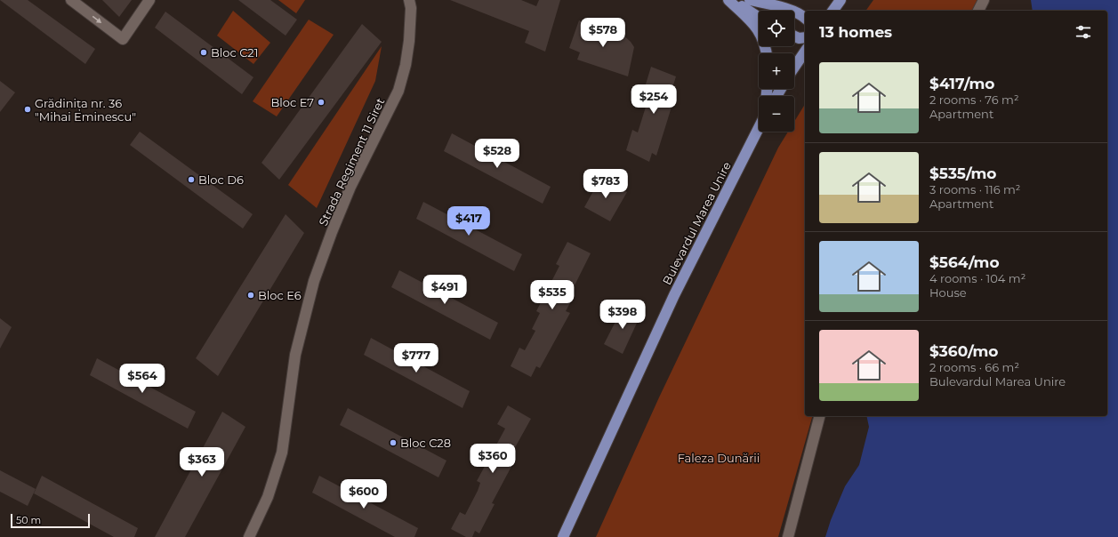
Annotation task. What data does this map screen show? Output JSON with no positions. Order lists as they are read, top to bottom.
{
  "streets": {
    "main road": ["Bulevardul Marea Unire"],
    "street": ["Strada Regiment 11 Siret"]
  },
  "parks": ["Faleza Dunării"],
  "places": [
    "Bloc C21",
    "Bloc E7",
    "Grădinița nr. 36 \"Mihai Eminescu\"",
    "Bloc D6",
    "Bloc E6",
    "Bloc C28"
  ],
  "scale_bar": "50 m",
  "page": {
    "map_buttons": ["+", "−"],
    "heading": "13 homes",
    "price": [
      "$578",
      "$254",
      "$528",
      "$783",
      "$417",
      "$491",
      "$535",
      "$398",
      "$777",
      "$564",
      "$360",
      "$363",
      "$600"
    ],
    "list": [
      {
        "name": "$417/mo",
        "note": "2 rooms · 76 m² · Apartment"
      },
      {
        "name": "$535/mo",
        "note": "3 rooms · 116 m² · Apartment"
      },
      {
        "name": "$564/mo",
        "note": "4 rooms · 104 m² · House"
      },
      {
        "name": "$360/mo",
        "note": "2 rooms · 66 m² · Bulevardul Marea Unire"
      }
    ],
    "scale": "50 m"
  }
}
